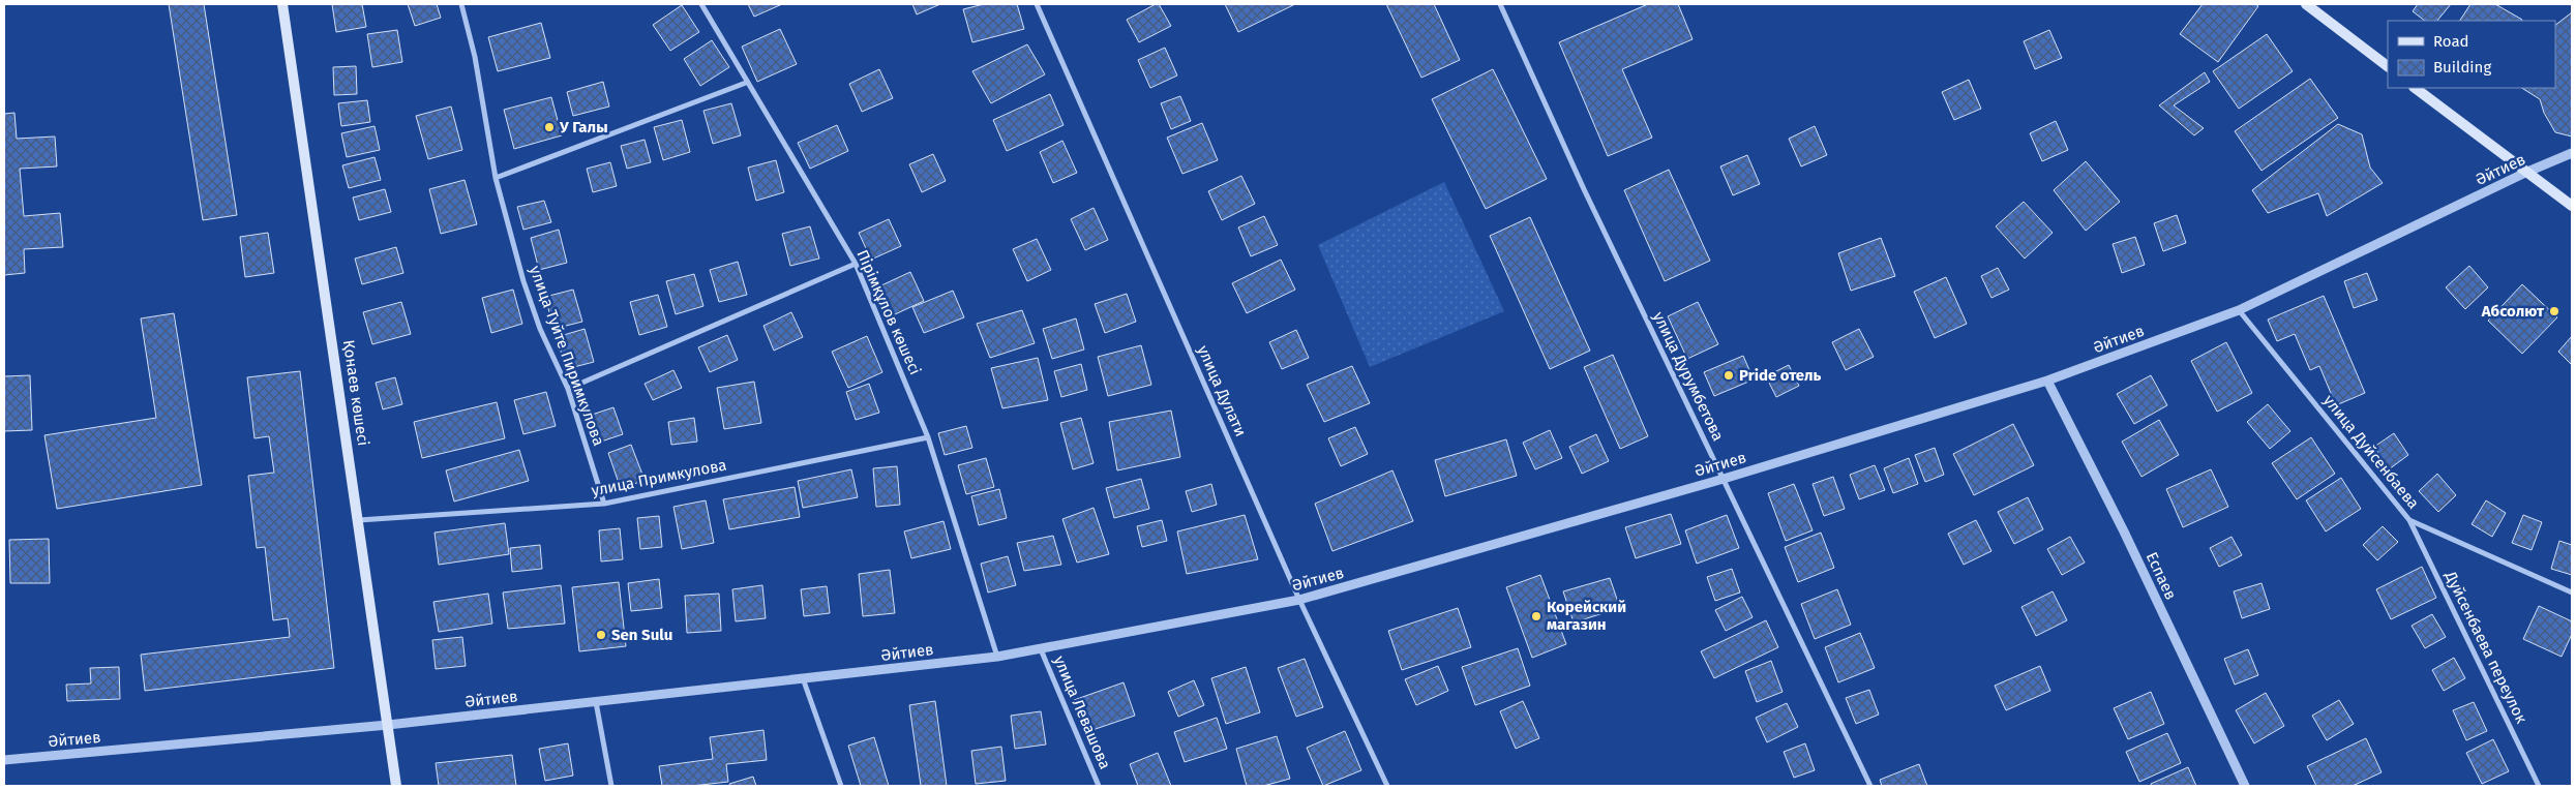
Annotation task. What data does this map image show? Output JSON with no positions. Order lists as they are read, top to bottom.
{
  "streets": {
    "main road": ["Қонаев көшесі"],
    "street": [
      "Әйтиев",
      "Пірімқұлов көшесі",
      "улица Туйте Пиримкулова",
      "улица Дурумбетова",
      "улица Дулати",
      "улица Дуйсенбаева",
      "улица Примкулова",
      "Еспаев",
      "Дуйсенбаева переулок",
      "улица Левашова"
    ]
  },
  "crossings": [
    ["Әйтиев", "Пірімқұлов көшесі"],
    ["Әйтиев", "улица Дурумбетова"],
    ["Әйтиев", "улица Дулати"],
    ["Әйтиев", "Қонаев көшесі"],
    ["Әйтиев", "улица Дуйсенбаева"],
    ["Әйтиев", "Еспаев"],
    ["Әйтиев", "улица Левашова"],
    ["Пірімқұлов көшесі", "улица Примкулова"],
    ["улица Туйте Пиримкулова", "улица Примкулова"],
    ["Қонаев көшесі", "улица Примкулова"],
    ["улица Дуйсенбаева", "Дуйсенбаева переулок"]
  ],
  "places": [
    "У Галы",
    "Абсолют",
    "Pride отель",
    "Корейский магазин",
    "Sen Sulu"
  ],
  "legend": ["Road", "Building"]
}
